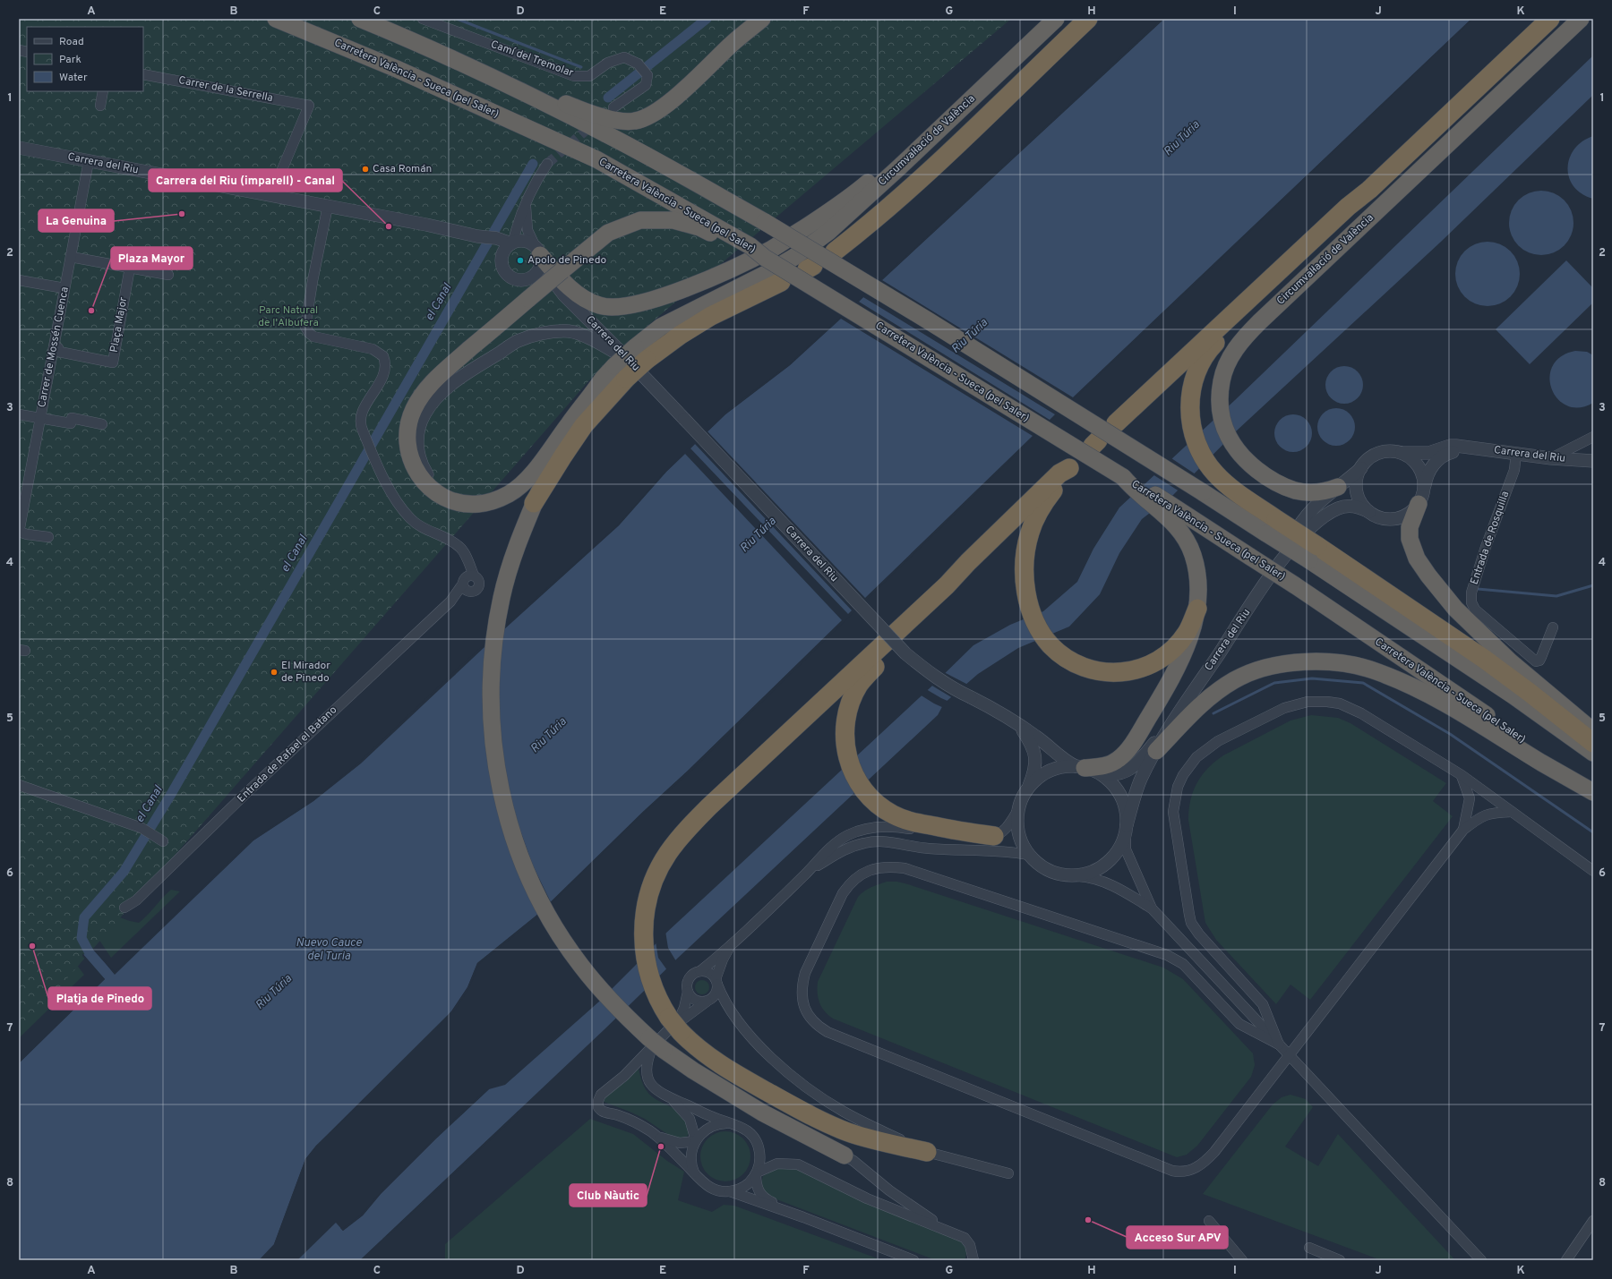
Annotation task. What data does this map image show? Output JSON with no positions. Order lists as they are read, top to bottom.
{
  "streets": {
    "highway": ["Carretera València - Sueca (pel Saler)", "Circumval·lació de València"],
    "street": [
      "Camí del Tremolar",
      "Carrer de la Serrella",
      "Carrera del Riu",
      "Plaça Major",
      "Carrer de Mossén Cuenca",
      "Entrada de Rosquilla",
      "Entrada de Rafael el Batano"
    ]
  },
  "crossings": [
    ["Carretera València - Sueca (pel Saler)", "Circumval·lació de València"],
    ["Carrer de la Serrella", "Carrera del Riu"],
    ["Circumval·lació de València", "Carrera del Riu"],
    ["Carrera del Riu", "Carrer de Mossén Cuenca"],
    ["Carrera del Riu", "Entrada de Rosquilla"],
    ["Carrera del Riu", "Entrada de Rafael el Batano"],
    ["Plaça Major", "Carrer de Mossén Cuenca"]
  ],
  "water": ["Riu Túria", "el Canal", "Nuevo Cauce del Turia"],
  "parks": ["Parc Natural de l'Albufera"],
  "places": [
    "Casa Román",
    "La Genuina",
    "Carrera del Riu (imparell) - Canal",
    "Apolo de Pinedo",
    "Plaza Mayor",
    "El Mirador de Pinedo",
    "Platja de Pinedo",
    "Club Nàutic",
    "Acceso Sur APV"
  ],
  "legend": ["Road", "Park", "Water"],
  "grid": {
    "columns": [
      "A",
      "B",
      "C",
      "D",
      "E",
      "F",
      "G",
      "H",
      "I",
      "J",
      "K"
    ],
    "rows": [
      "1",
      "2",
      "3",
      "4",
      "5",
      "6",
      "7",
      "8"
    ]
  }
}
